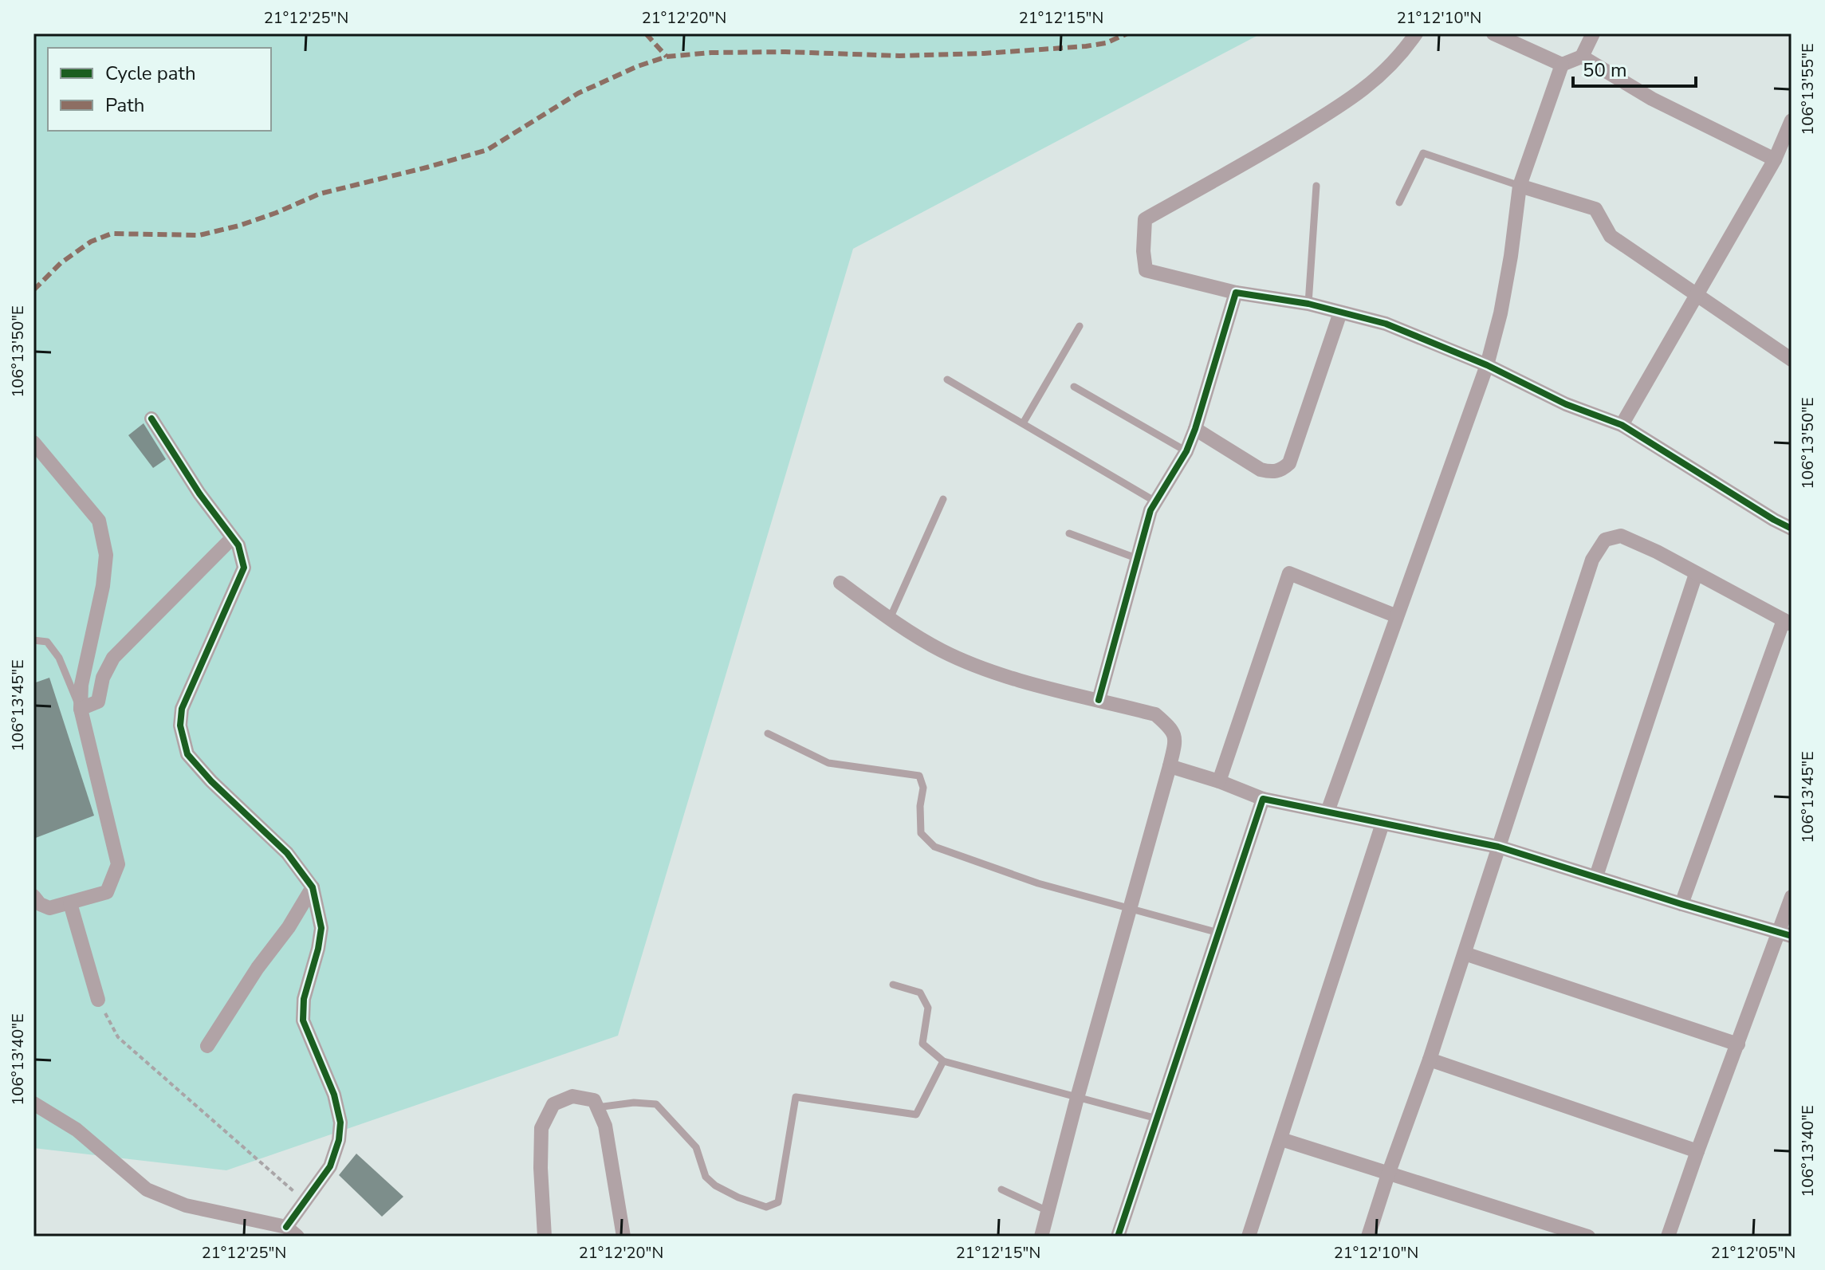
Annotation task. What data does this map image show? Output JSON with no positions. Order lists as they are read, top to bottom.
{
  "legend": ["Cycle path", "Path"],
  "scale_bar": "50 m",
  "coordinates": [
    "21°12'25\"N",
    "21°12'20\"N",
    "21°12'15\"N",
    "21°12'10\"N",
    "106°13'55\"E",
    "106°13'50\"E",
    "106°13'45\"E",
    "106°13'40\"E",
    "21°12'05\"N"
  ]
}
